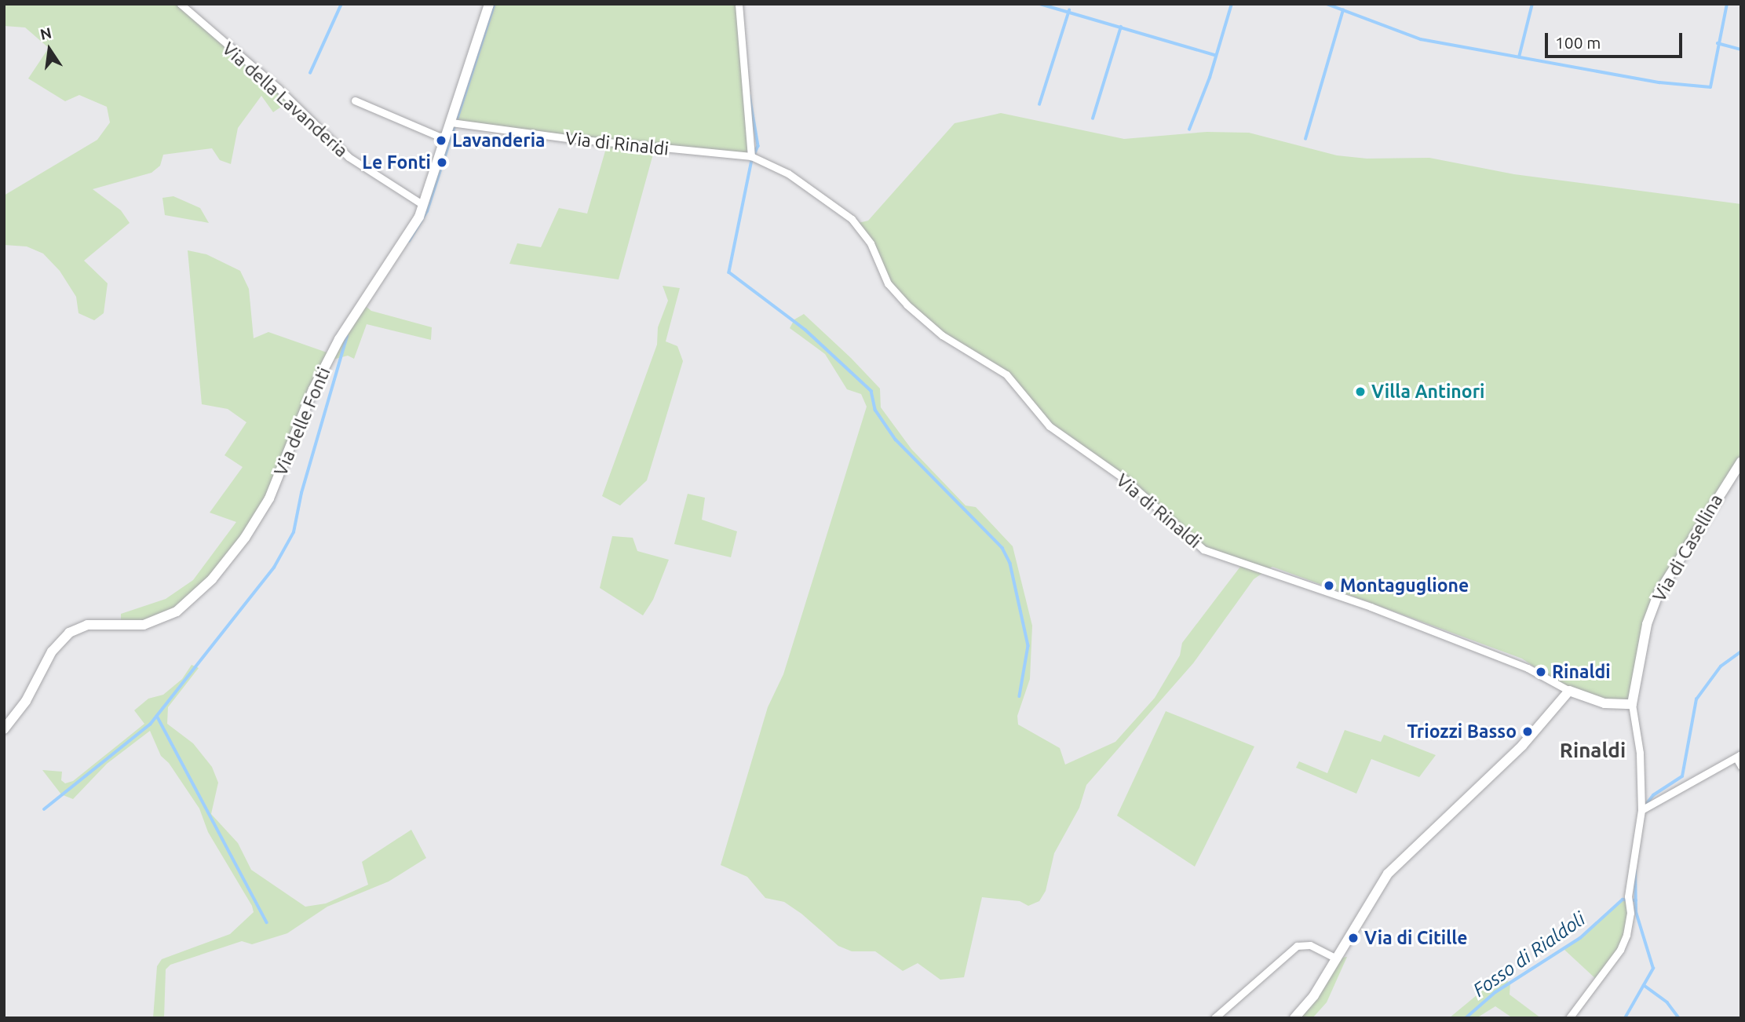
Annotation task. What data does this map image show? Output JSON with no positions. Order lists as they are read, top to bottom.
{
  "streets": {
    "street": [
      "Via della Lavanderia",
      "Via di Rinaldi",
      "Via delle Fonti",
      "Via di Casellina"
    ]
  },
  "crossings": [
    ["Via della Lavanderia", "Via delle Fonti"],
    ["Via di Rinaldi", "Via delle Fonti"],
    ["Via di Rinaldi", "Via di Casellina"]
  ],
  "districts": ["Rinaldi"],
  "water": ["Fosso di Rialdoli"],
  "places": [
    "Lavanderia",
    "Le Fonti",
    "Villa Antinori",
    "Montaguglione",
    "Rinaldi",
    "Triozzi Basso",
    "Via di Citille"
  ],
  "scale_bar": "100 m",
  "north": "top"
}
